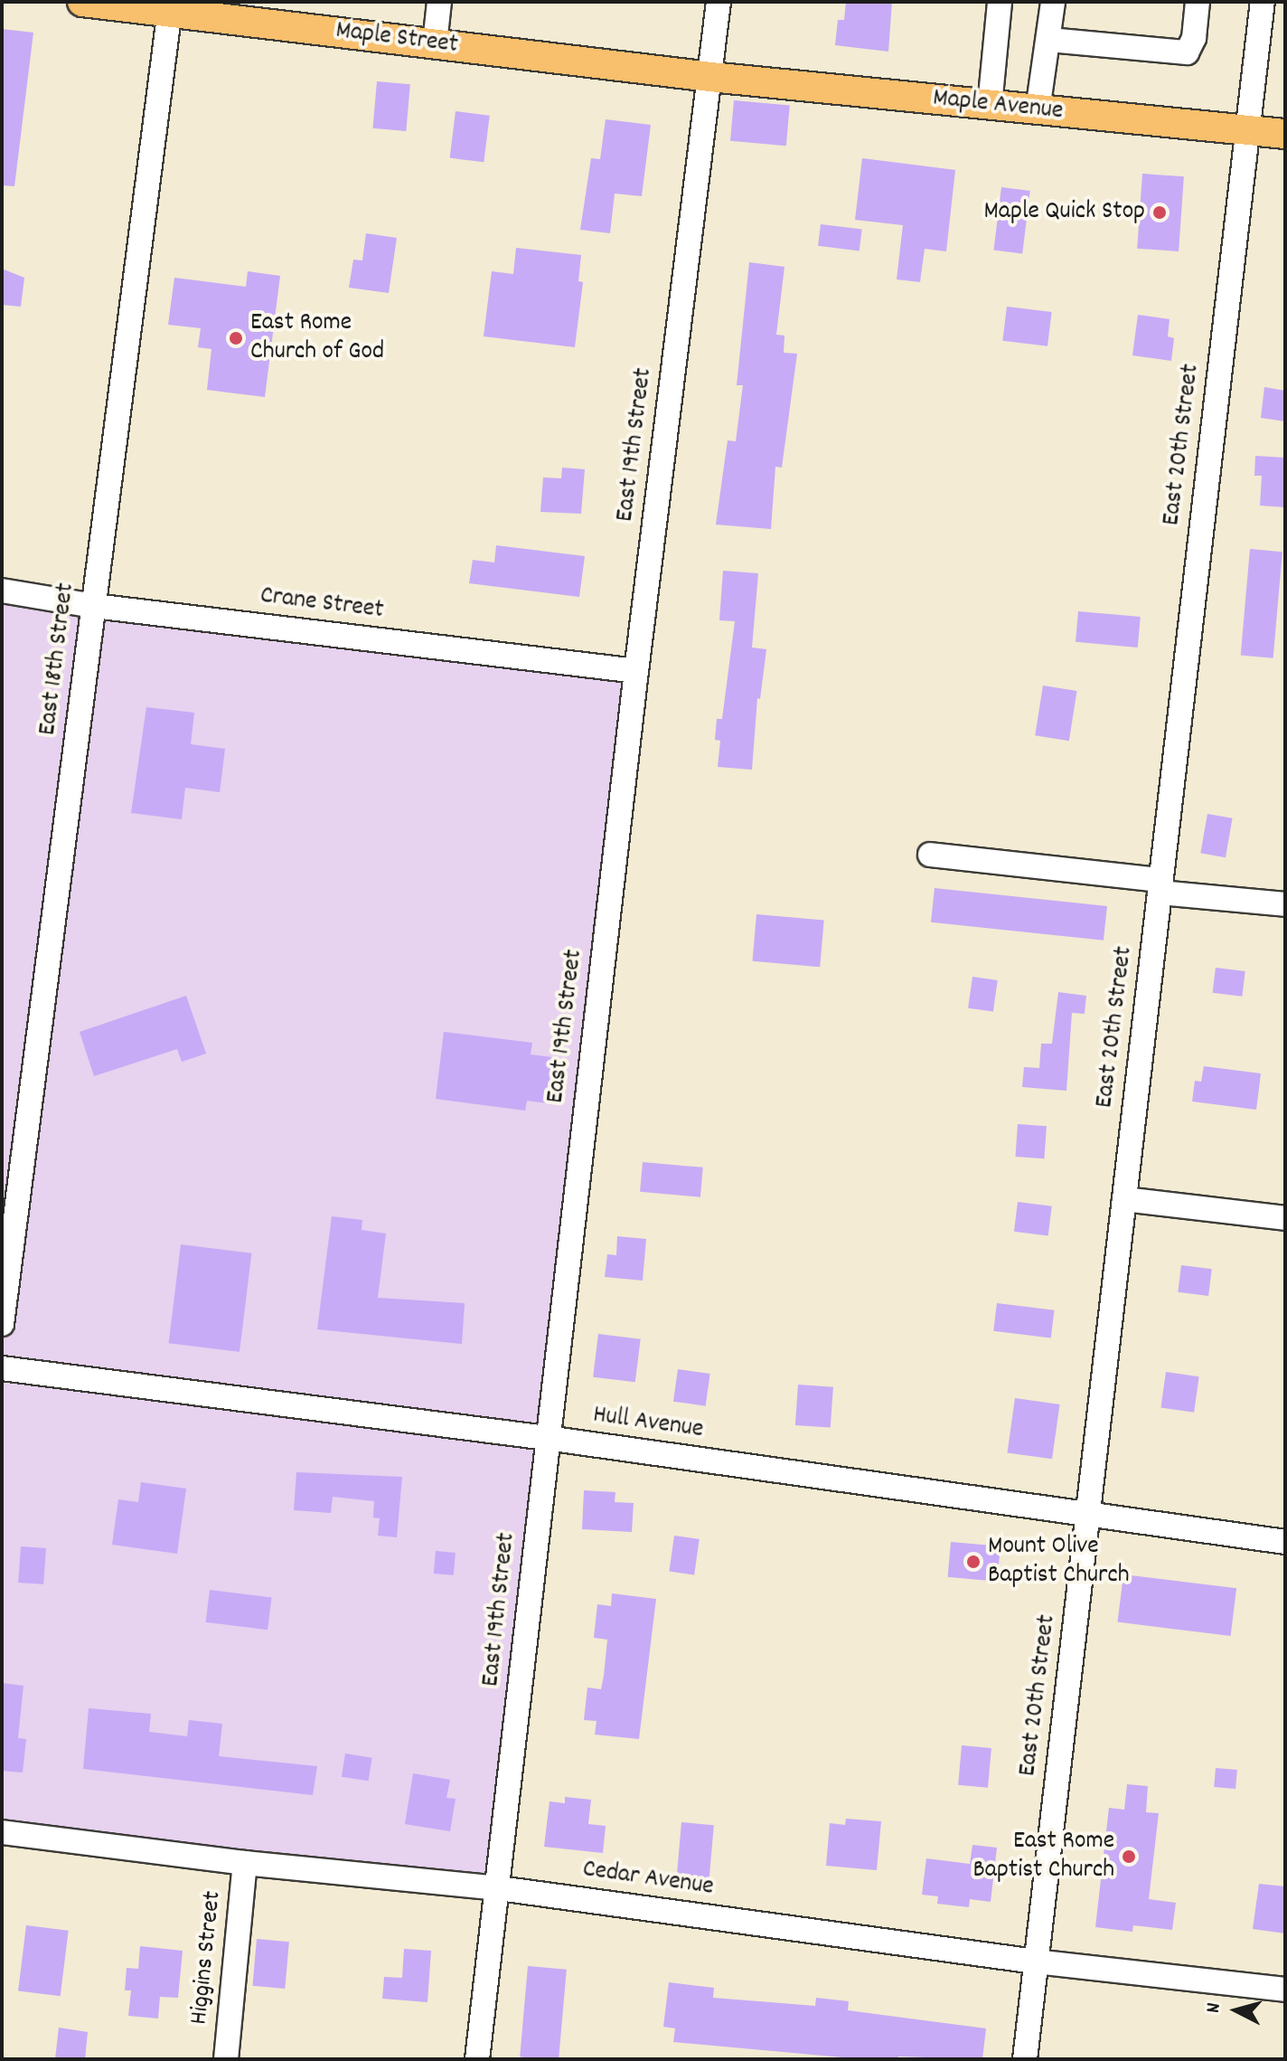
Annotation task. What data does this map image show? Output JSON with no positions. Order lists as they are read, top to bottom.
{
  "streets": {
    "main road": ["Maple Street", "Maple Avenue"],
    "street": [
      "East 19th Street",
      "East 20th Street",
      "Crane Street",
      "East 18th Street",
      "Hull Avenue",
      "Cedar Avenue",
      "Higgins Street"
    ]
  },
  "crossings": [
    ["Maple Street", "Maple Avenue"],
    ["Maple Street", "East 19th Street"],
    ["Maple Street", "East 18th Street"],
    ["Maple Avenue", "East 19th Street"],
    ["Maple Avenue", "East 20th Street"],
    ["East 19th Street", "Crane Street"],
    ["East 19th Street", "Hull Avenue"],
    ["East 19th Street", "Cedar Avenue"],
    ["East 20th Street", "Hull Avenue"],
    ["East 20th Street", "Cedar Avenue"],
    ["Crane Street", "East 18th Street"],
    ["Cedar Avenue", "Higgins Street"]
  ],
  "places": [
    "Maple Quick Stop",
    "East Rome Church of God",
    "Mount Olive Baptist Church",
    "East Rome Baptist Church"
  ],
  "north": "left"
}
